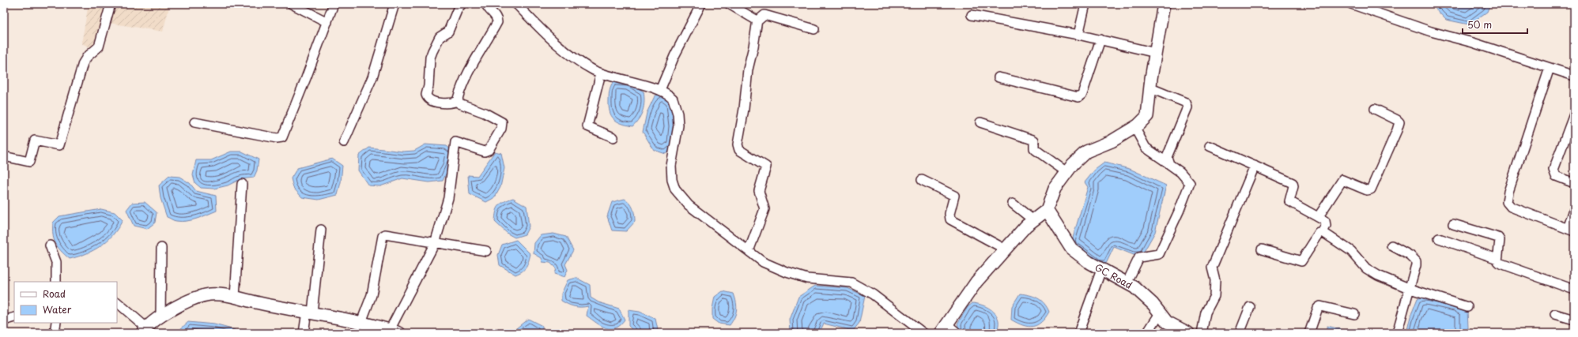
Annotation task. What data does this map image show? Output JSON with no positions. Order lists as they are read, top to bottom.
{
  "streets": {
    "street": ["GC Road"]
  },
  "legend": ["Road", "Water"],
  "scale_bar": "50 m"
}
